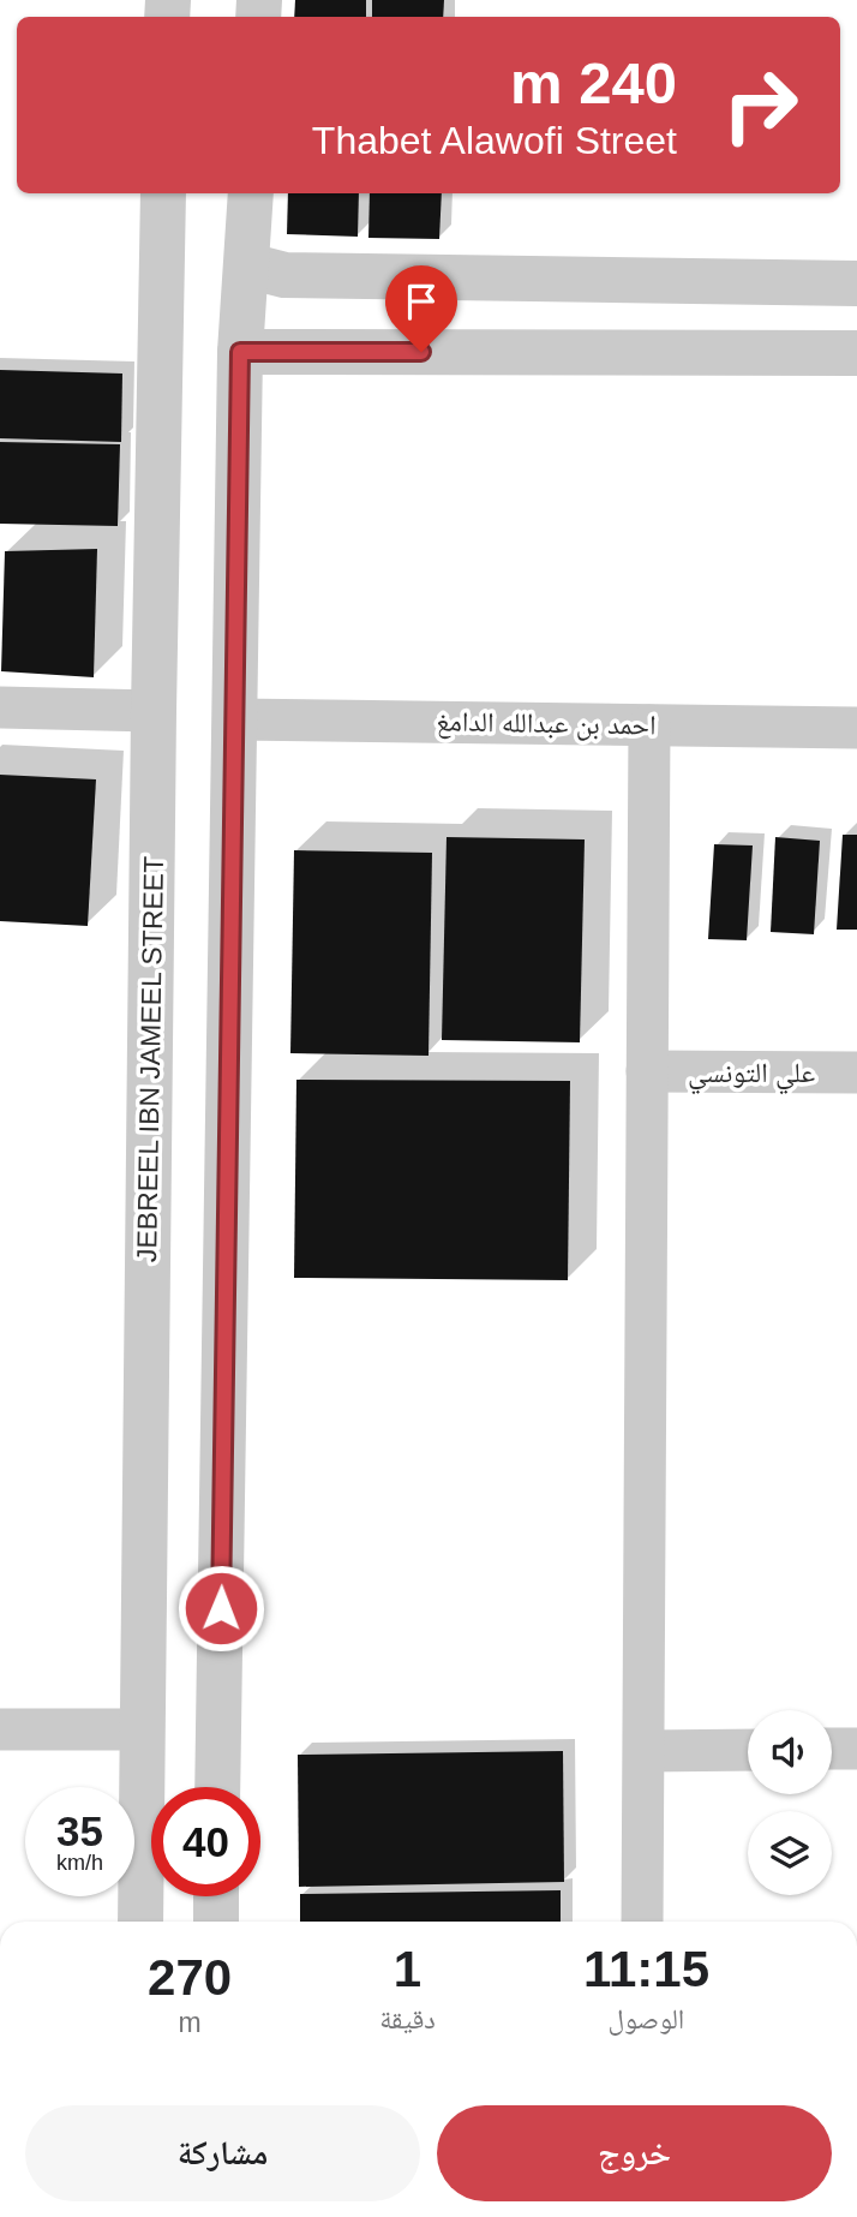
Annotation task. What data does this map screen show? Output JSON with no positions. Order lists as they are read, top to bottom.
{
  "streets": {
    "street": ["احمد بن عبدالله الدامغ", "JEBREEL IBN JAMEEL STREET", "علي التونسي"]
  },
  "page": {
    "turn": ["240 m", "Thabet Alawofi Street"],
    "speed": "35 km/h",
    "limit": "40",
    "eta": [
      "11:15",
      "الوصول",
      "1",
      "دقيقة",
      "270",
      "m"
    ],
    "buttons": ["خروج", "مشاركة"]
  }
}
